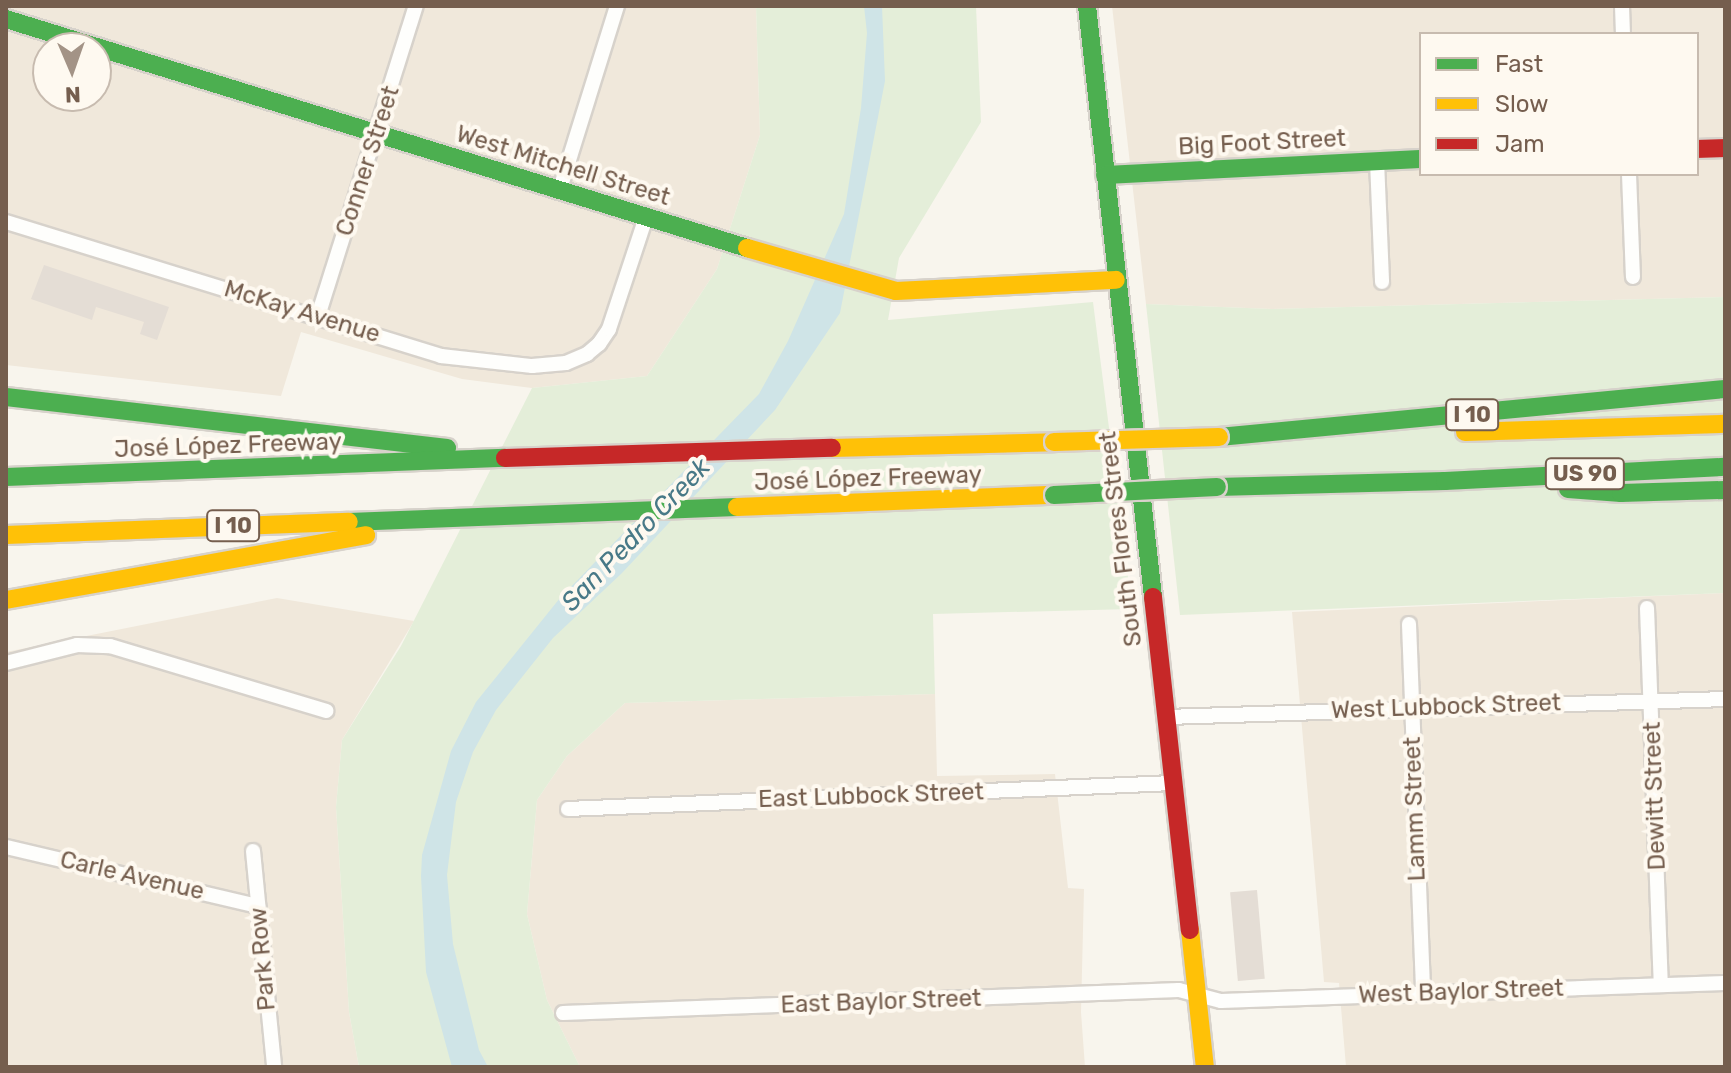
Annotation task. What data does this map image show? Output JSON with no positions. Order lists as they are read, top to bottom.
{
  "streets": {
    "main road": [
      "Big Foot Street",
      "West Mitchell Street",
      "I 10",
      "José López Freeway",
      "US 90",
      "South Flores Street"
    ],
    "street": [
      "Conner Street",
      "McKay Avenue",
      "West Lubbock Street",
      "East Lubbock Street",
      "Dewitt Street",
      "Lamm Street",
      "Carle Avenue",
      "Park Row",
      "West Baylor Street",
      "East Baylor Street"
    ]
  },
  "crossings": [
    ["Big Foot Street", "South Flores Street"],
    ["Conner Street", "West Mitchell Street"],
    ["Conner Street", "McKay Avenue"],
    ["West Mitchell Street", "McKay Avenue"],
    ["West Mitchell Street", "South Flores Street"],
    ["I 10", "José López Freeway"],
    ["I 10", "US 90"],
    ["José López Freeway", "US 90"],
    ["South Flores Street", "West Lubbock Street"],
    ["South Flores Street", "East Lubbock Street"],
    ["South Flores Street", "West Baylor Street"],
    ["South Flores Street", "East Baylor Street"],
    ["West Lubbock Street", "Dewitt Street"],
    ["West Lubbock Street", "Lamm Street"],
    ["Dewitt Street", "West Baylor Street"],
    ["Lamm Street", "West Baylor Street"],
    ["Carle Avenue", "Park Row"],
    ["West Baylor Street", "East Baylor Street"]
  ],
  "water": ["San Pedro Creek"],
  "legend": ["Fast", "Slow", "Jam"],
  "north": "bottom"
}
